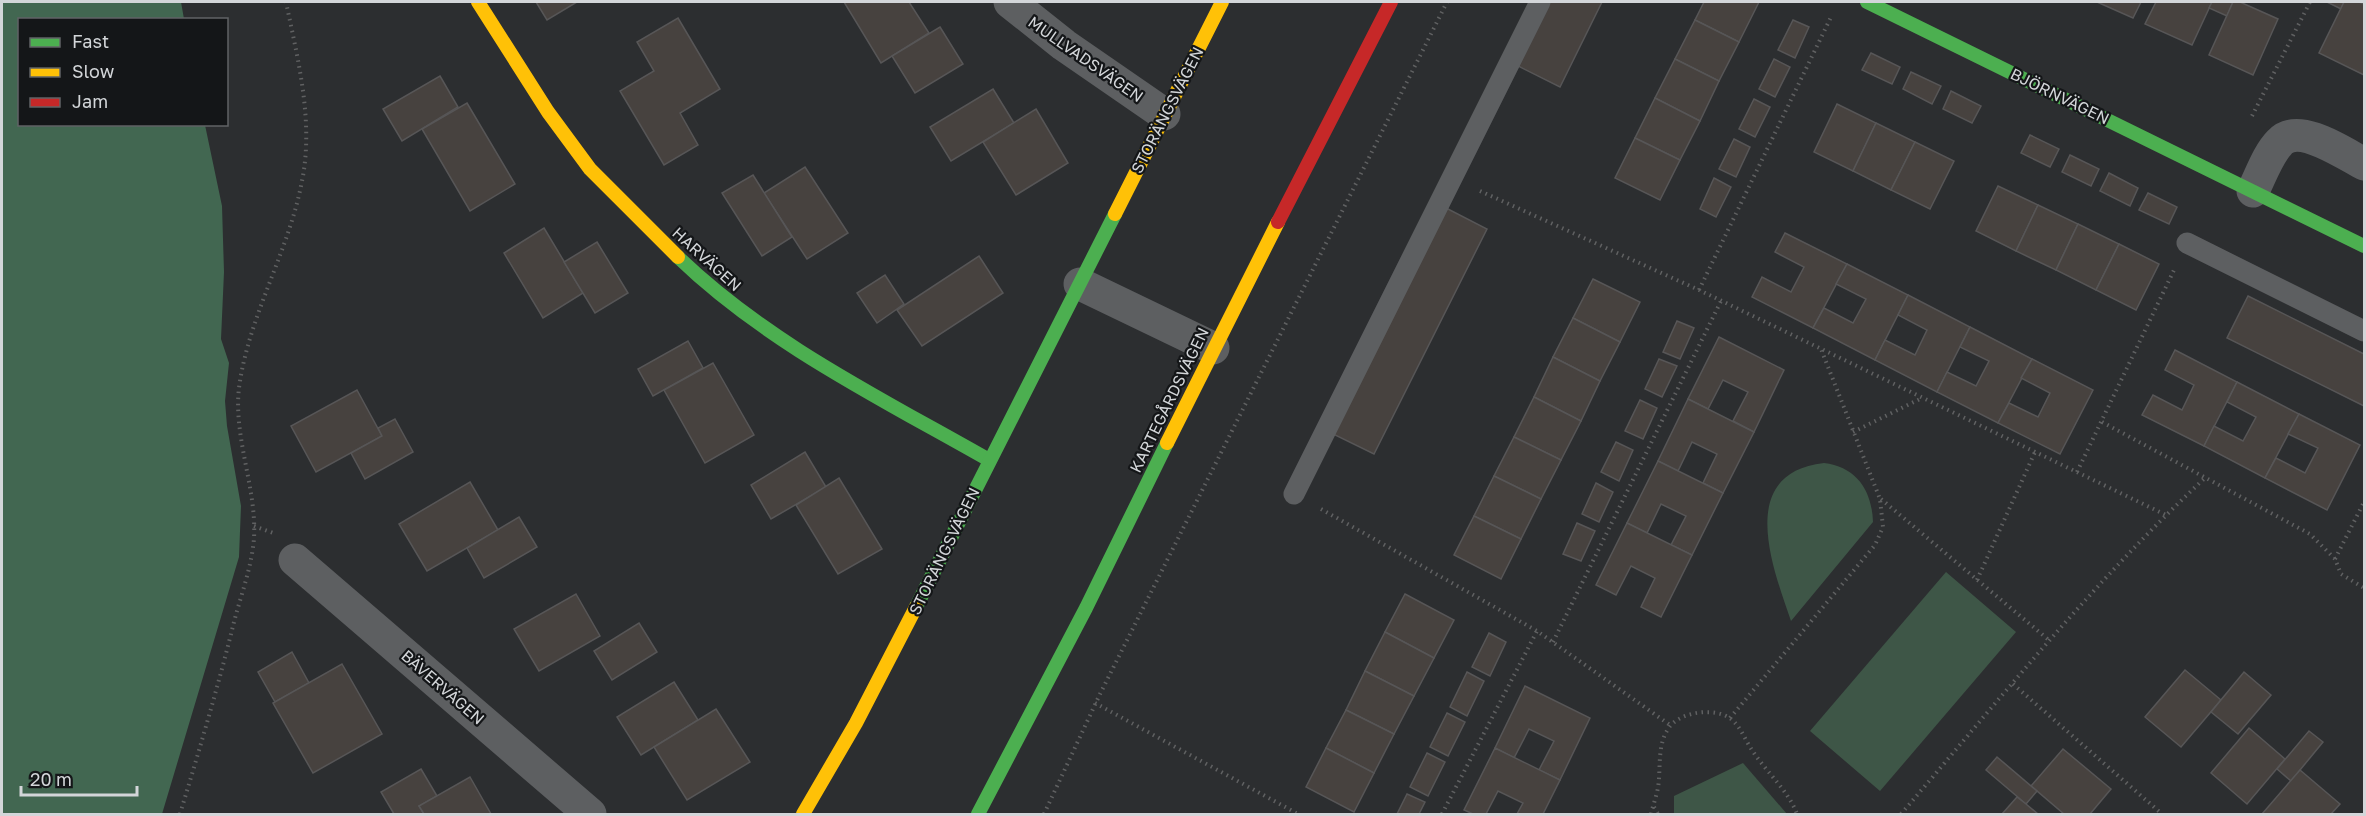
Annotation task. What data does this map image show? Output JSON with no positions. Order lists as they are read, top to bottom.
{
  "streets": {
    "street": [
      "MULLVADSVÄGEN",
      "BJÖRNVÄGEN",
      "STORÄNGSVÄGEN",
      "HARVÄGEN",
      "KARTEGÅRDSVÄGEN",
      "BÄVERVÄGEN"
    ]
  },
  "crossings": [
    ["MULLVADSVÄGEN", "STORÄNGSVÄGEN"],
    ["STORÄNGSVÄGEN", "HARVÄGEN"]
  ],
  "legend": ["Fast", "Slow", "Jam"],
  "scale_bar": "20 m"
}
